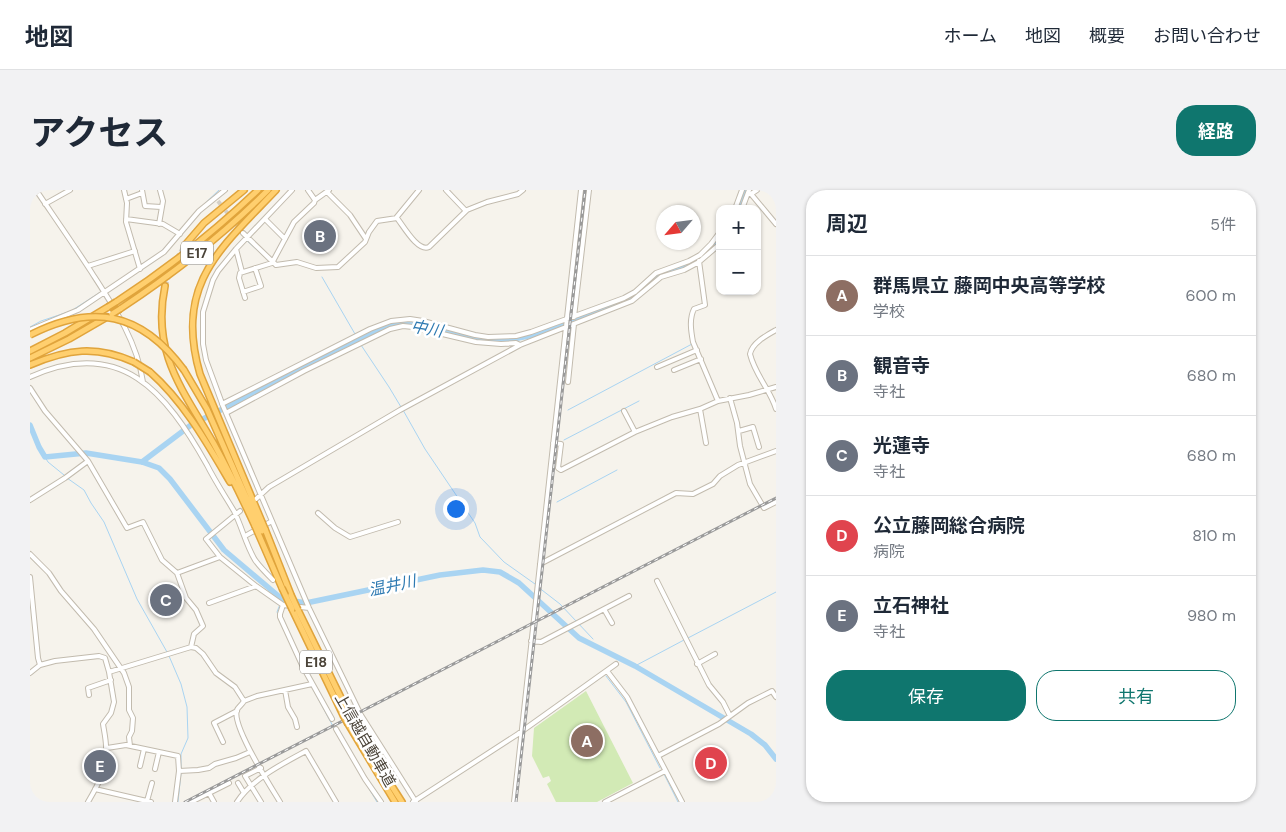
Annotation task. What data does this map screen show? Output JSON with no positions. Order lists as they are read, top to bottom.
{
  "streets": {
    "highway": ["E17", "E18", "上信越自動車道"]
  },
  "water": ["中川", "温井川"],
  "north": "bottom left",
  "page": {
    "header": "地図",
    "nav": [
      "ホーム",
      "地図",
      "概要",
      "お問い合わせ"
    ],
    "title": "アクセス",
    "buttons": [
      "経路",
      ["保存", "共有"]
    ],
    "heading": ["周辺", "5件"],
    "map_buttons": ["+", "−"],
    "pins": [
      "B",
      "C",
      "A",
      "D",
      "E"
    ],
    "list": [
      {
        "mark": "A",
        "name": "群馬県立 藤岡中央高等学校",
        "note": "学校",
        "value": "600 m"
      },
      {
        "mark": "B",
        "name": "観音寺",
        "note": "寺社",
        "value": "680 m"
      },
      {
        "mark": "C",
        "name": "光蓮寺",
        "note": "寺社",
        "value": "680 m"
      },
      {
        "mark": "D",
        "name": "公立藤岡総合病院",
        "note": "病院",
        "value": "810 m"
      },
      {
        "mark": "E",
        "name": "立石神社",
        "note": "寺社",
        "value": "980 m"
      }
    ]
  }
}
